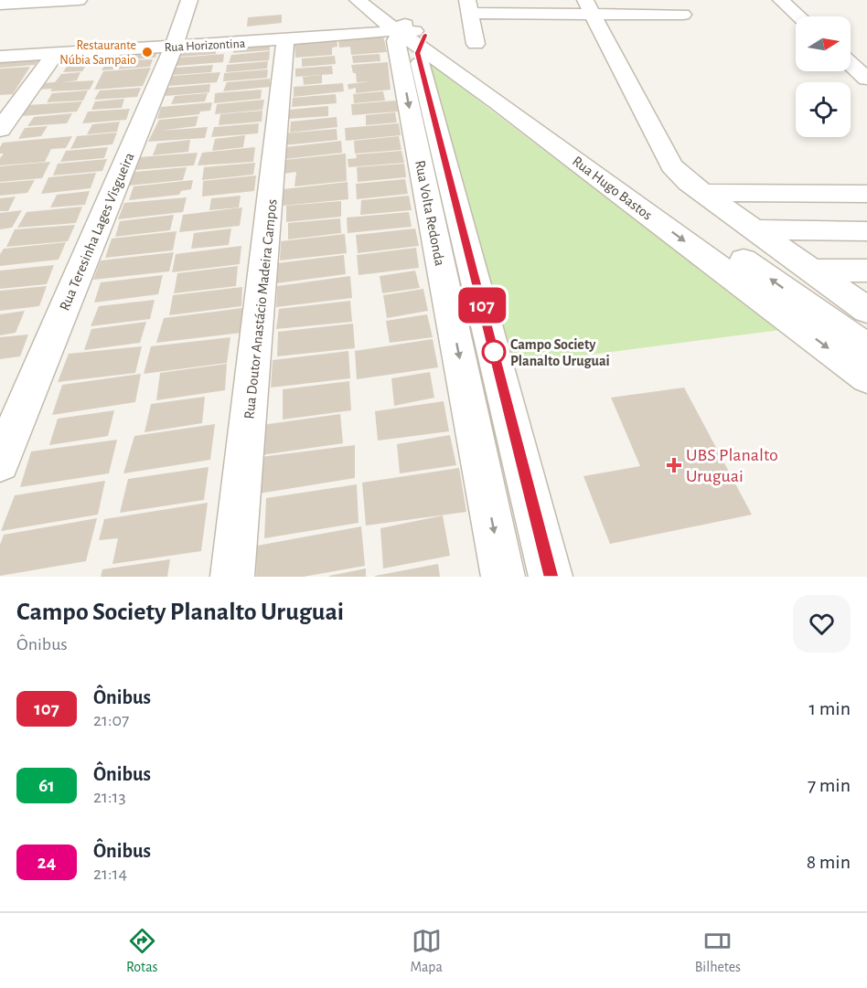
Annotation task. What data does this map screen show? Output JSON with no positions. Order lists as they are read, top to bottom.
{
  "streets": {
    "street": [
      "Rua Horizontina",
      "Rua Hugo Bastos",
      "Rua Volta Redonda",
      "Rua Teresinha Lages Visgueira",
      "Rua Doutor Anastácio Madeira Campos"
    ]
  },
  "crossings": [
    ["Rua Horizontina", "Rua Hugo Bastos"],
    ["Rua Horizontina", "Rua Volta Redonda"],
    ["Rua Horizontina", "Rua Teresinha Lages Visgueira"],
    ["Rua Horizontina", "Rua Doutor Anastácio Madeira Campos"],
    ["Rua Hugo Bastos", "Rua Volta Redonda"]
  ],
  "places": {
    "other": ["Restaurante Núbia Sampaio", "Campo Society Planalto Uruguai"],
    "health": ["UBS Planalto Uruguai"]
  },
  "lines": ["bus line 107"],
  "north": "right",
  "page": {
    "on_map": "107",
    "heading": ["Campo Society Planalto Uruguai", "Ônibus"],
    "list": [
      {
        "mark": "107",
        "name": "Ônibus",
        "note": "21:07",
        "value": "1 min"
      },
      {
        "mark": "61",
        "name": "Ônibus",
        "note": "21:13",
        "value": "7 min"
      },
      {
        "mark": "24",
        "name": "Ônibus",
        "note": "21:14",
        "value": "8 min"
      }
    ],
    "tabs": ["Rotas", "Mapa", "Bilhetes"]
  }
}
